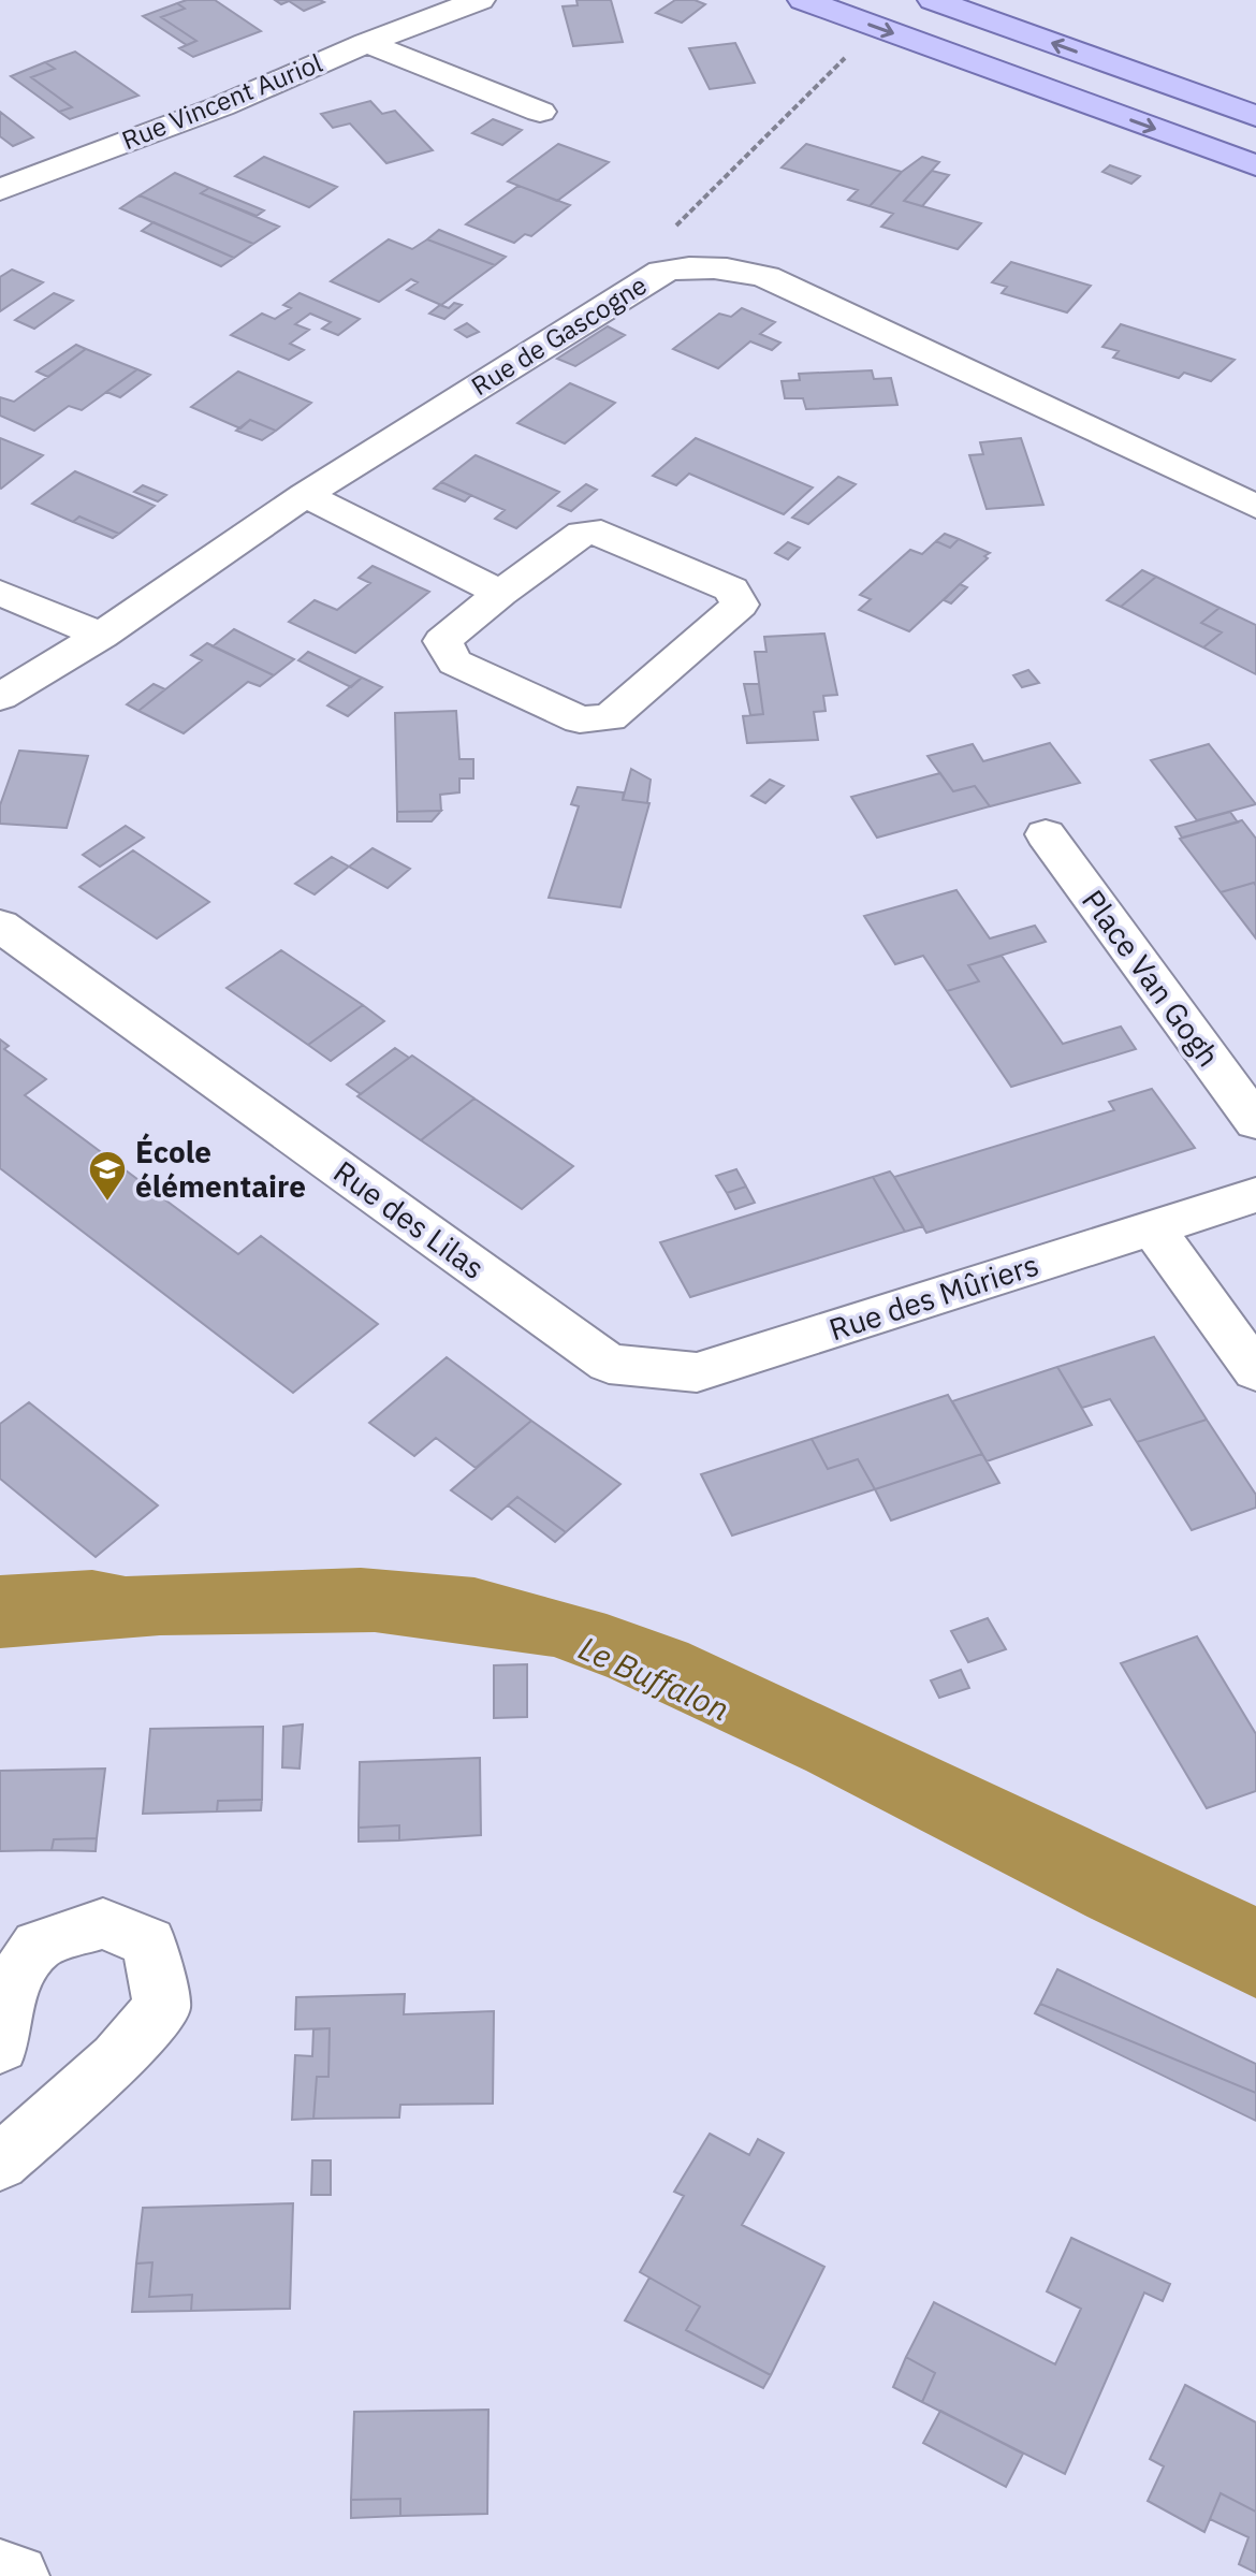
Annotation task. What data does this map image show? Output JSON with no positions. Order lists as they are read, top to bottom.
{
  "streets": {
    "street": [
      "Rue Vincent Auriol",
      "Rue de Gascogne",
      "Place Van Gogh",
      "Rue des Lilas",
      "Rue des Mûriers"
    ]
  },
  "crossings": [
    ["Rue des Lilas", "Rue des Mûriers"]
  ],
  "water": ["Le Buffalon"],
  "places": {
    "school or university": ["École élémentaire"]
  }
}
